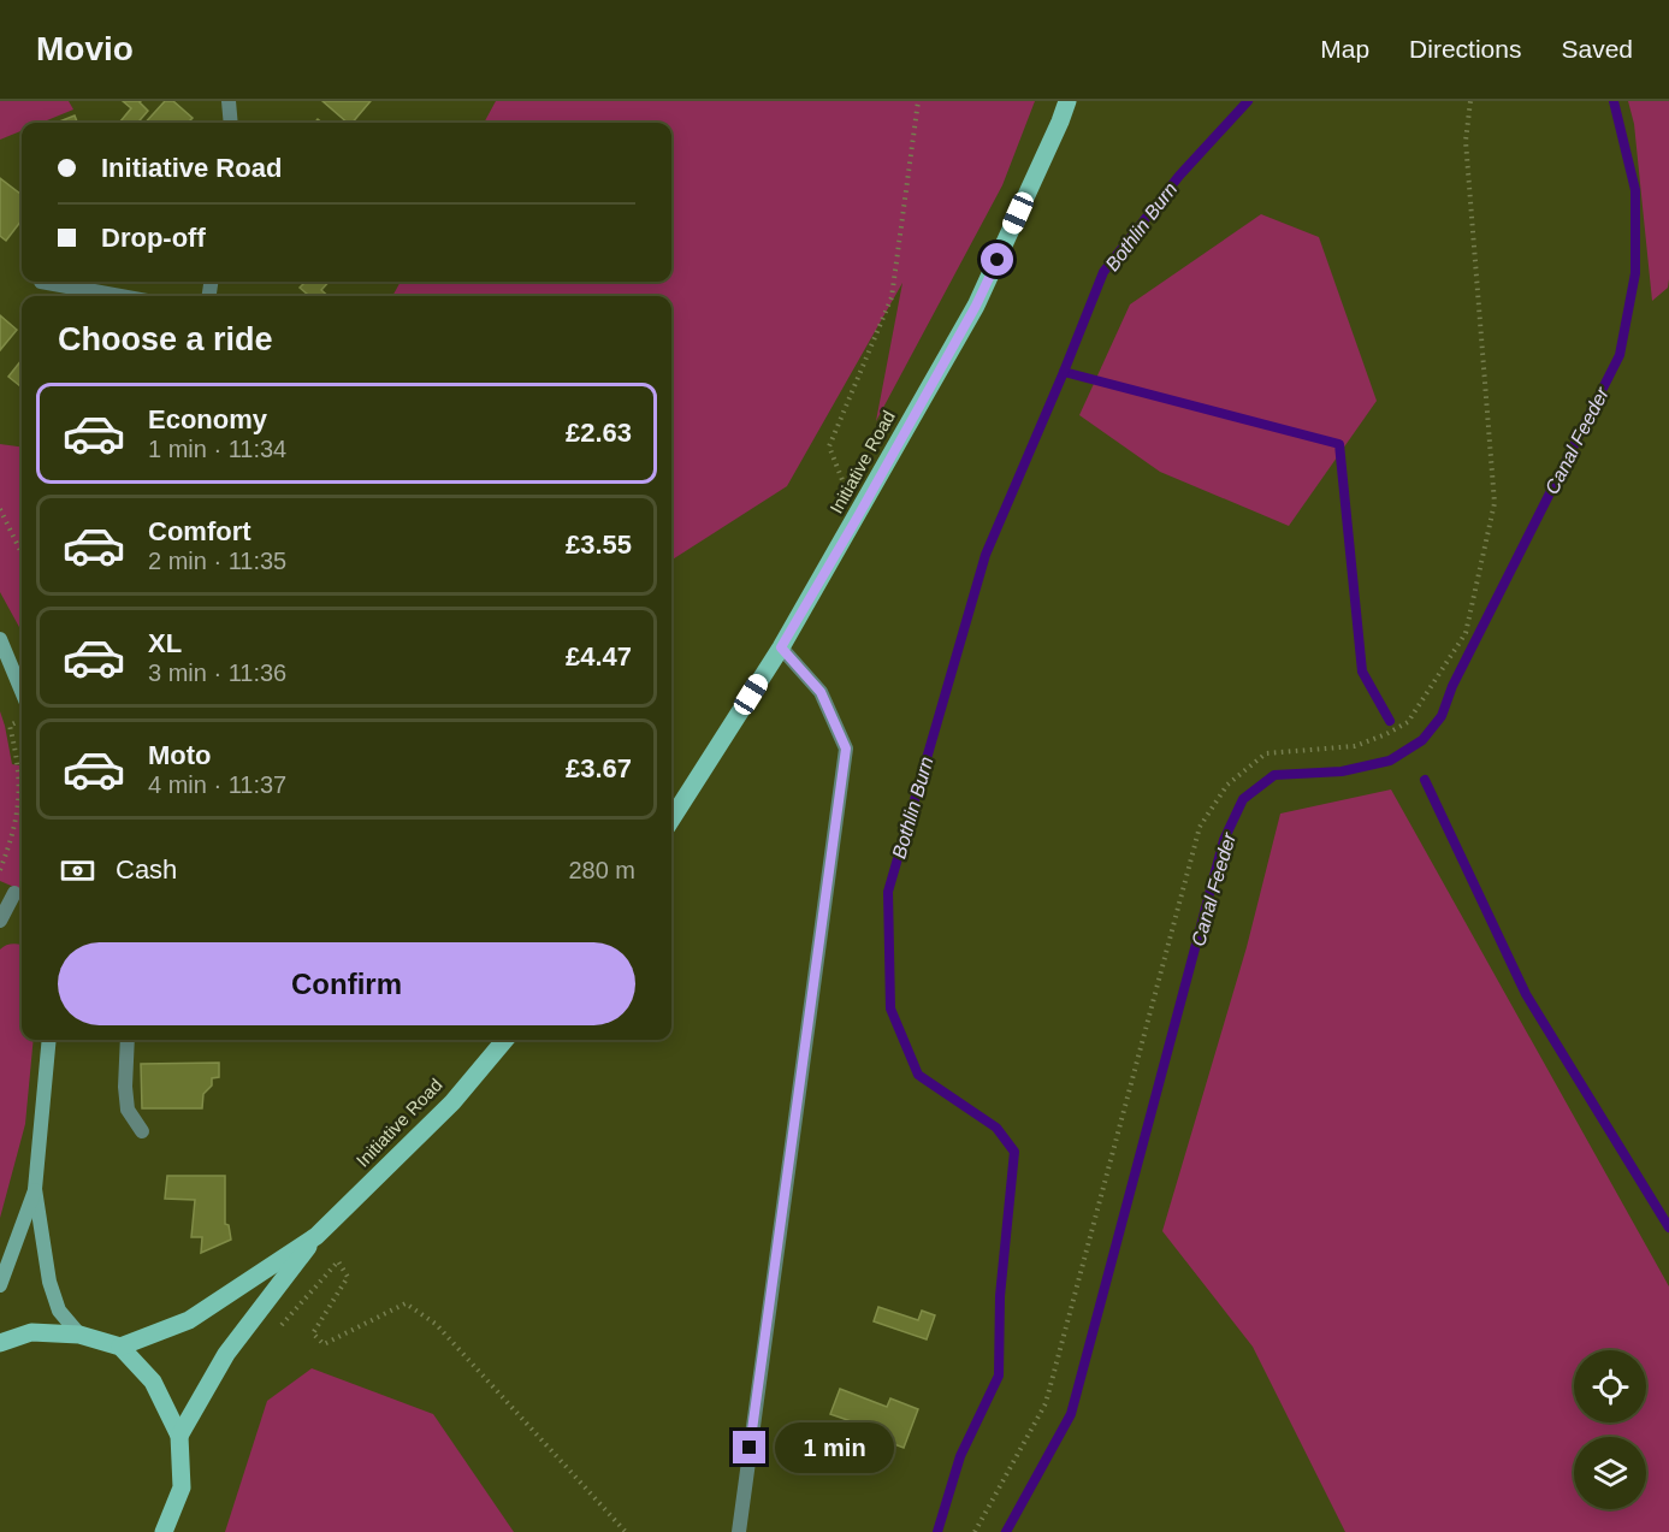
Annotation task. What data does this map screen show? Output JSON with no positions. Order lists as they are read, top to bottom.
{
  "streets": {
    "main road": ["Initiative Road"]
  },
  "water": ["Bothlin Burn", "Canal Feeder"],
  "page": {
    "header": "Movio",
    "nav": ["Map", "Directions", "Saved"],
    "banner": ["Initiative Road", "Drop-off"],
    "heading": "Choose a ride",
    "list": [
      {
        "name": "Economy",
        "note": "1 min · 11:34",
        "value": "£2.63"
      },
      {
        "name": "Comfort",
        "note": "2 min · 11:35",
        "value": "£3.55"
      },
      {
        "name": "XL",
        "note": "3 min · 11:36",
        "value": "£4.47"
      },
      {
        "name": "Moto",
        "note": "4 min · 11:37",
        "value": "£3.67"
      }
    ],
    "pay": ["Cash", "280 m"],
    "buttons": "Confirm",
    "bubble": "1 min"
  }
}
